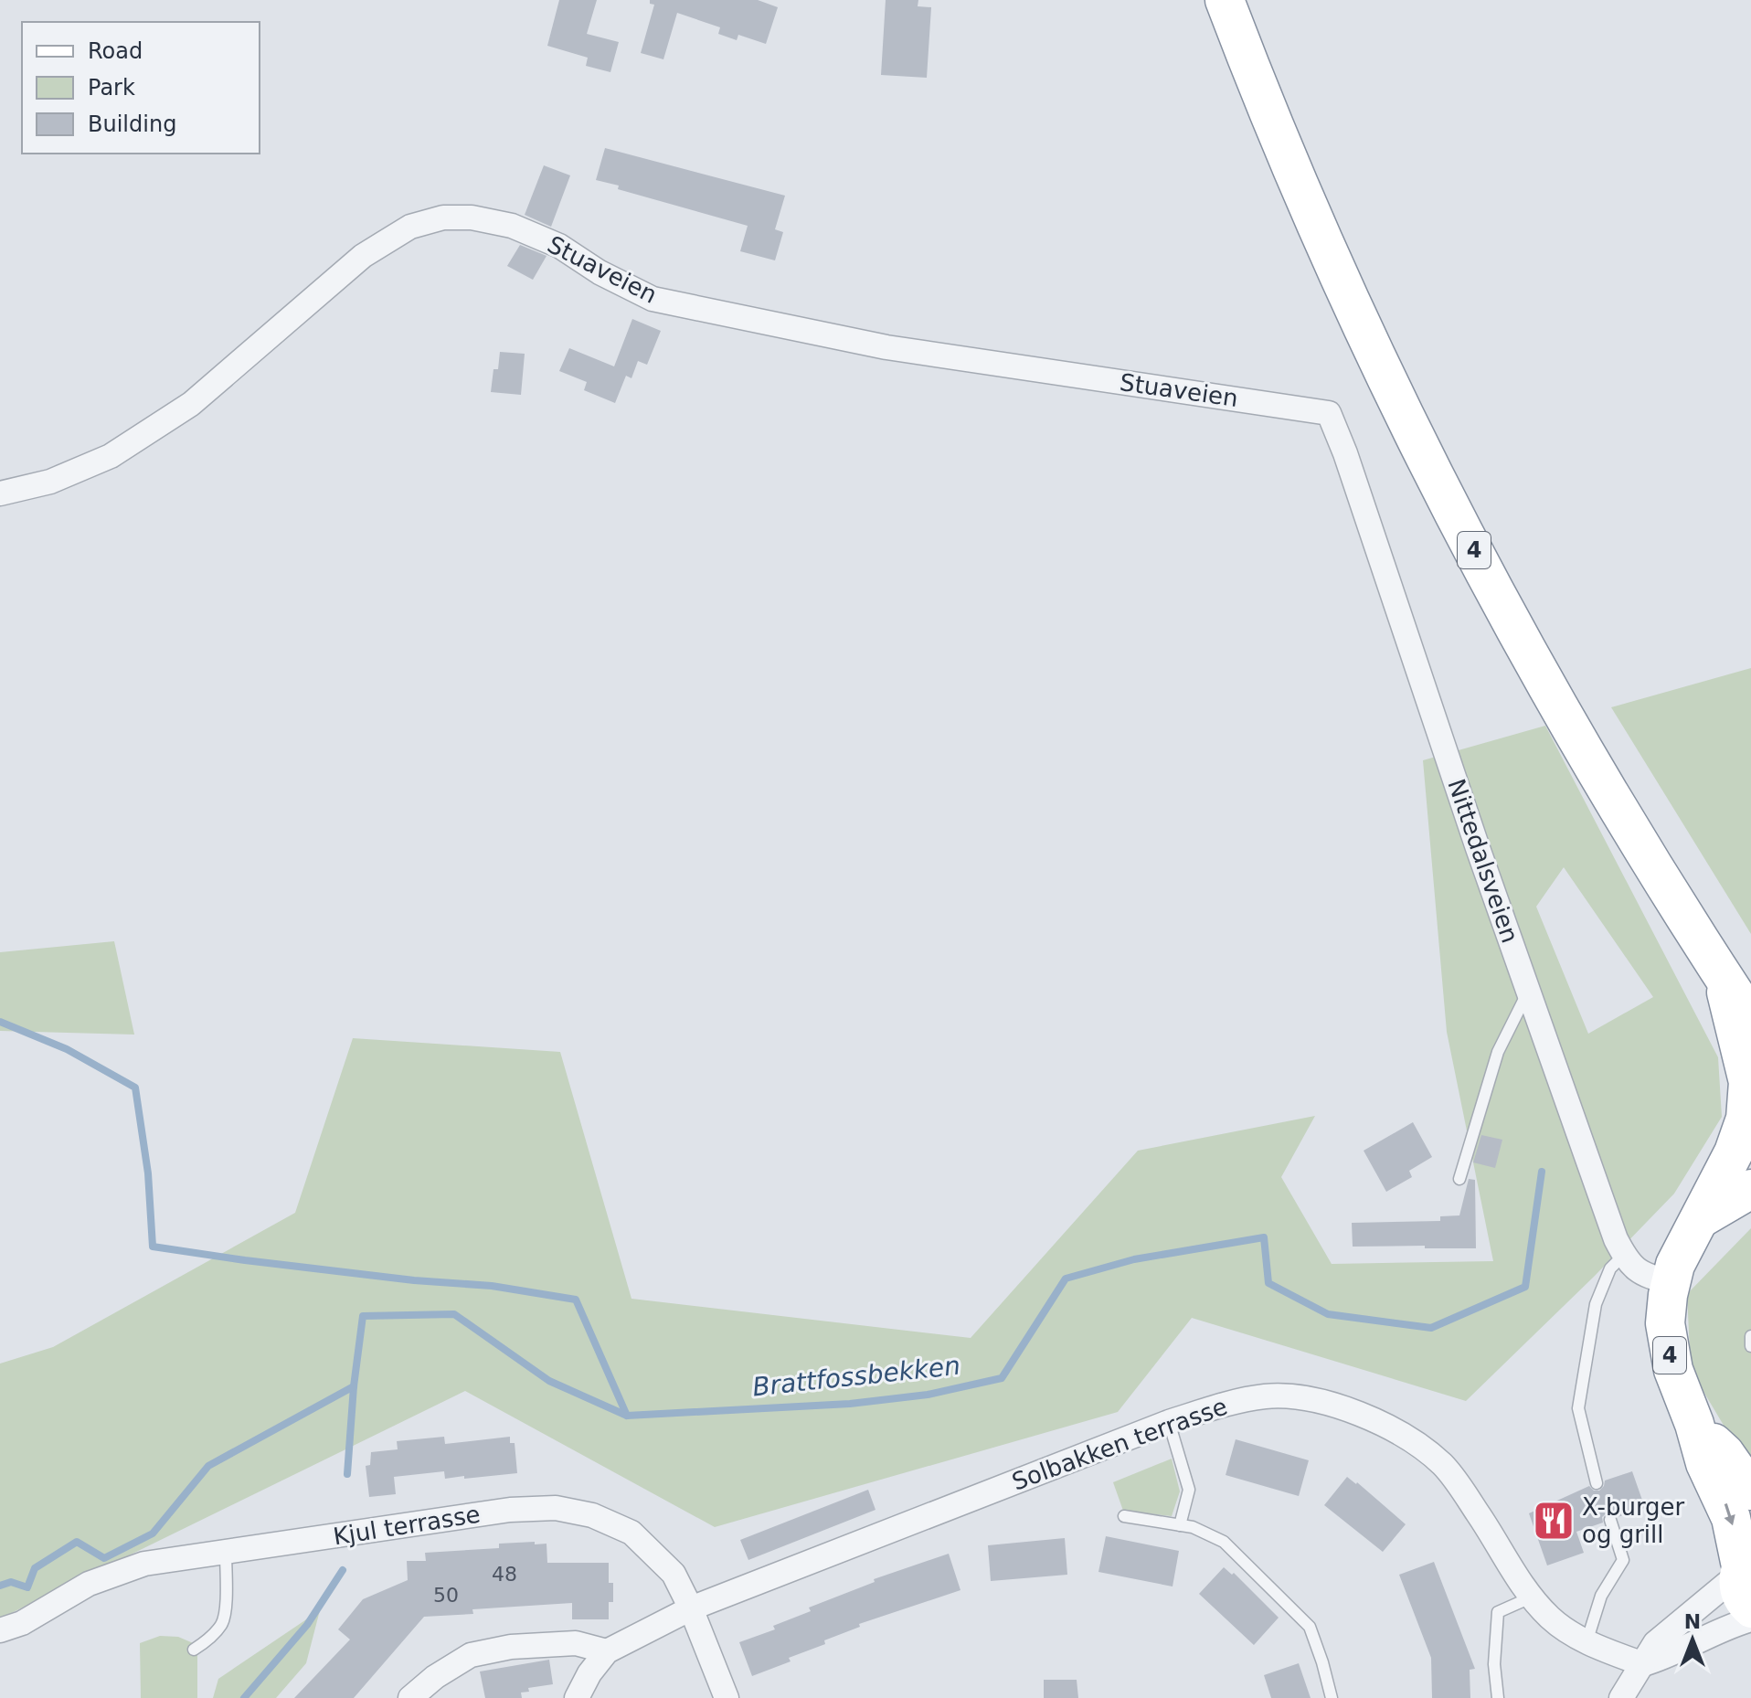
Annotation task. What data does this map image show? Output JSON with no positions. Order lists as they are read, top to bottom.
{
  "streets": {
    "highway": ["4"],
    "street": [
      "Stuaveien",
      "Nittedalsveien",
      "Solbakken terrasse",
      "Kjul terrasse"
    ]
  },
  "crossings": [
    ["Stuaveien", "Nittedalsveien"],
    ["4", "Nittedalsveien"],
    ["Solbakken terrasse", "Kjul terrasse"]
  ],
  "water": ["Brattfossbekken"],
  "places": {
    "restaurant": ["X-burger og grill"]
  },
  "house_numbers": ["48", "50"],
  "legend": ["Road", "Park", "Building"],
  "north": "top"
}
